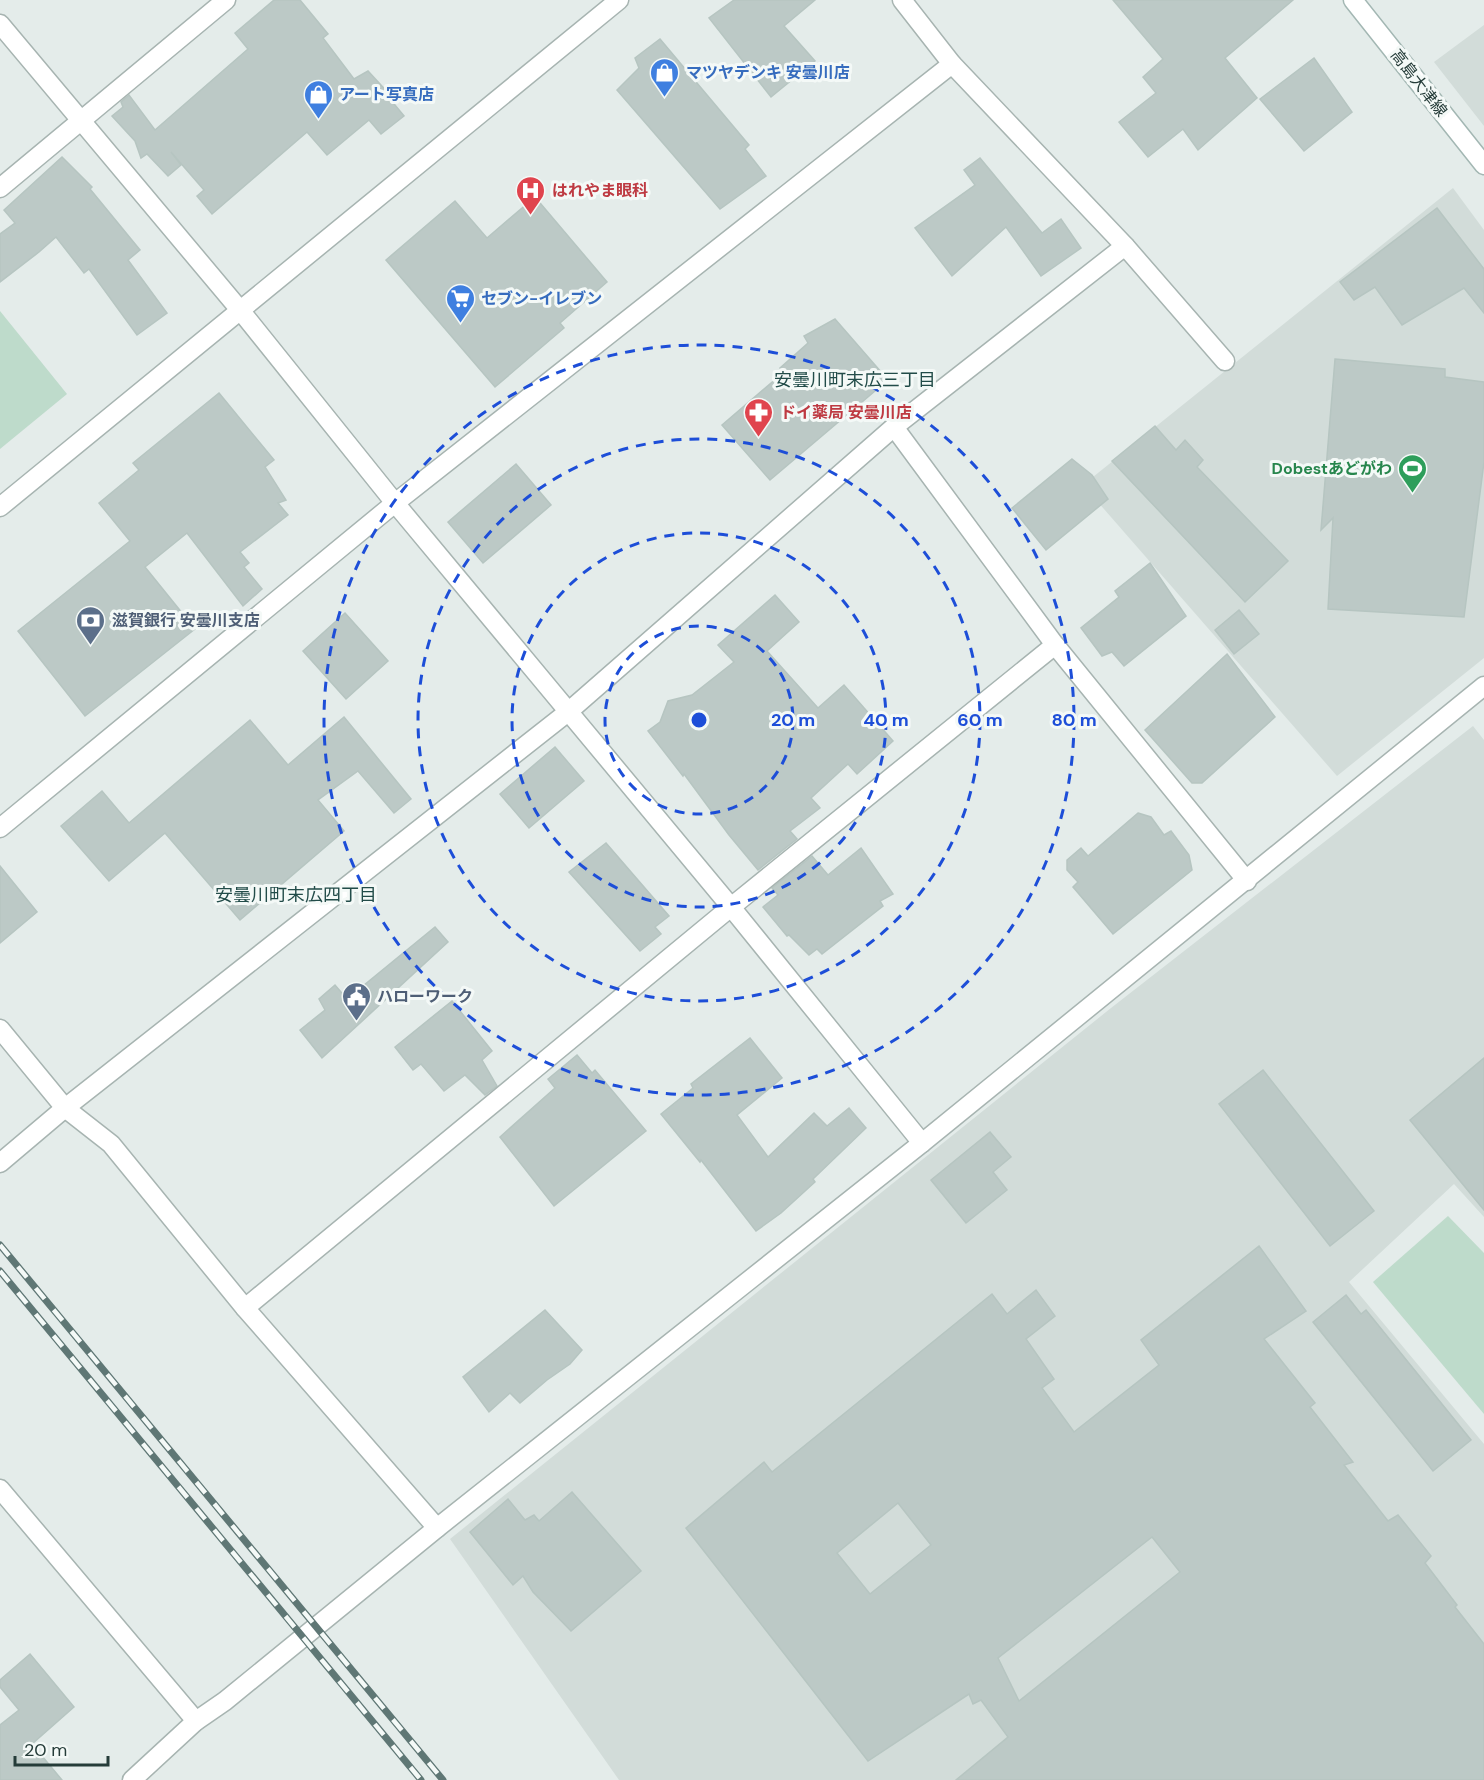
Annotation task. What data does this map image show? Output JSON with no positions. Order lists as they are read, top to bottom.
{
  "streets": {
    "street": ["高島大津線"]
  },
  "districts": ["安曇川町末広三丁目", "安曇川町末広四丁目"],
  "places": {
    "shop": ["マツヤデンキ 安曇川店", "アート写真店"],
    "hospital": ["はれやま眼科"],
    "supermarket": ["セブン-イレブン"],
    "pharmacy": ["ドイ薬局 安曇川店"],
    "sports": ["Dobestあどがわ"],
    "bank": ["滋賀銀行 安曇川支店"],
    "public building": ["ハローワーク"]
  },
  "scale_bar": "20 m",
  "rings": [
    "20 m",
    "40 m",
    "60 m",
    "80 m"
  ]
}
